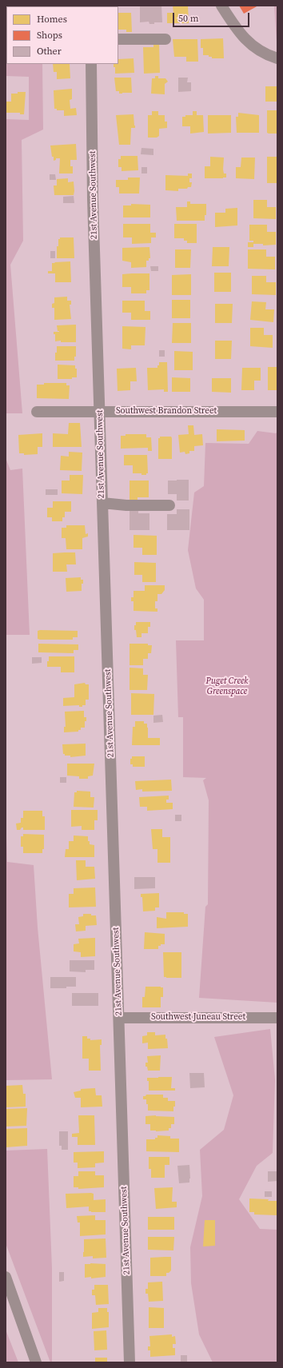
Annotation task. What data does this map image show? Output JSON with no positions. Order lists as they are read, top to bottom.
{
  "streets": {
    "street": ["21st Avenue Southwest", "Southwest Brandon Street", "Southwest Juneau Street"]
  },
  "crossings": [
    ["21st Avenue Southwest", "Southwest Brandon Street"],
    ["21st Avenue Southwest", "Southwest Juneau Street"]
  ],
  "parks": ["Puget Creek Greenspace"],
  "legend": ["Homes", "Shops", "Other"],
  "scale_bar": "50 m"
}
